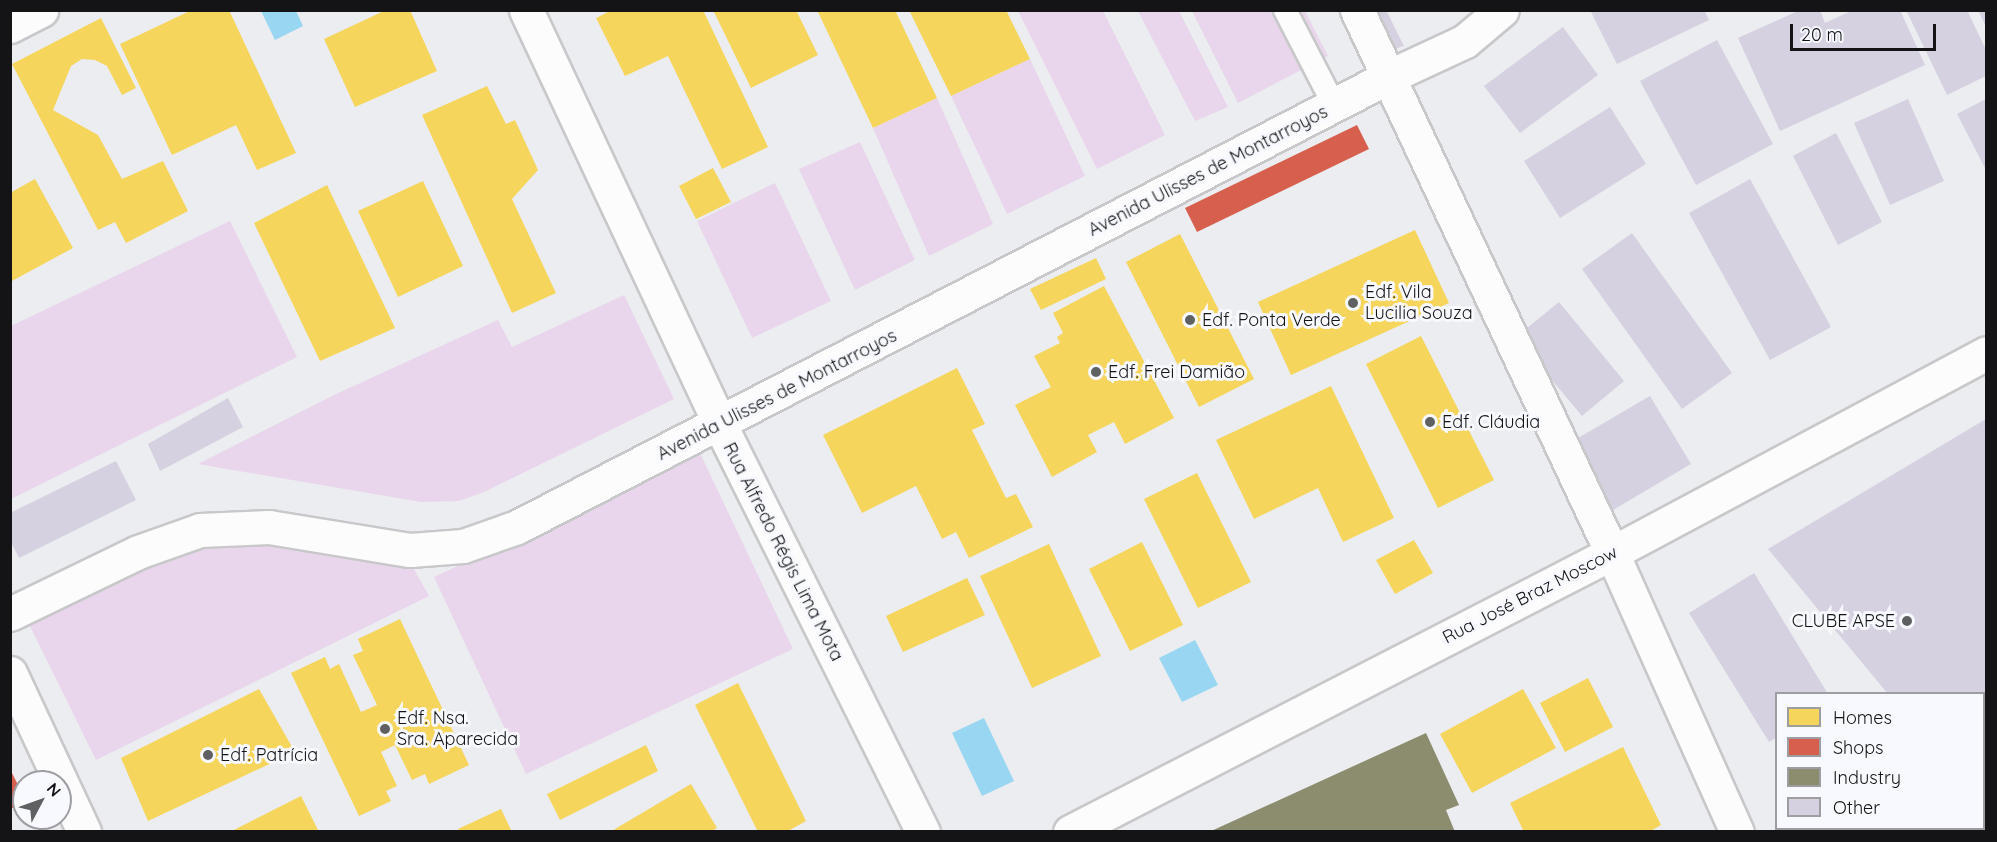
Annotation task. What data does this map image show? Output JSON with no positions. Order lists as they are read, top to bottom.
{
  "streets": {
    "street": ["Avenida Ulisses de Montarroyos", "Rua Alfredo Régis Lima Mota", "Rua José Braz Moscow"]
  },
  "crossings": [
    ["Avenida Ulisses de Montarroyos", "Rua Alfredo Régis Lima Mota"]
  ],
  "places": [
    "Edf. Vila Lucilia Souza",
    "Edf. Ponta Verde",
    "Edf. Frei Damião",
    "Edf. Cláudia",
    "CLUBE APSE",
    "Edf. Nsa. Sra. Aparecida",
    "Edf. Patrícia"
  ],
  "legend": [
    "Homes",
    "Shops",
    "Industry",
    "Other"
  ],
  "scale_bar": "20 m",
  "north": "top right"
}
